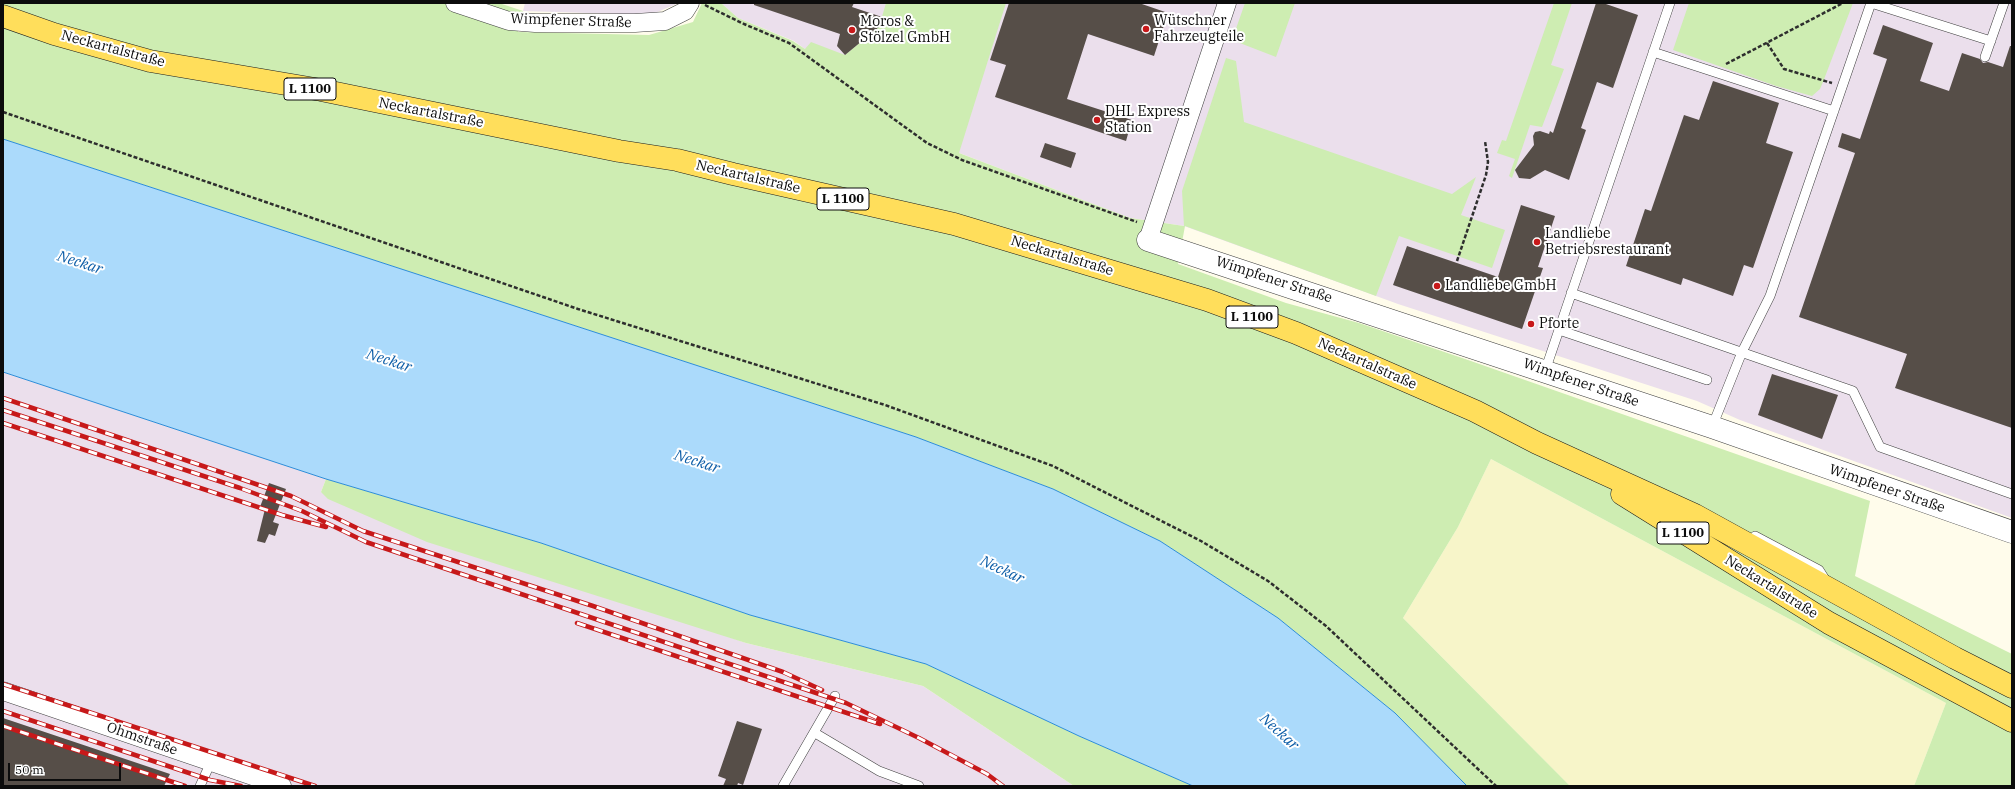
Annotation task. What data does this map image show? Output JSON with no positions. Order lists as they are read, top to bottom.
{
  "streets": {
    "main road": ["Neckartalstraße", "L 1100"],
    "street": ["Wimpfener Straße", "Ohmstraße"]
  },
  "water": ["Neckar"],
  "places": [
    "Wütschner Fahrzeugteile",
    "Moros & Stölzel GmbH",
    "DHL Express Station",
    "Landliebe Betriebsrestaurant",
    "Landliebe GmbH",
    "Pforte"
  ],
  "scale_bar": "50 m"
}
